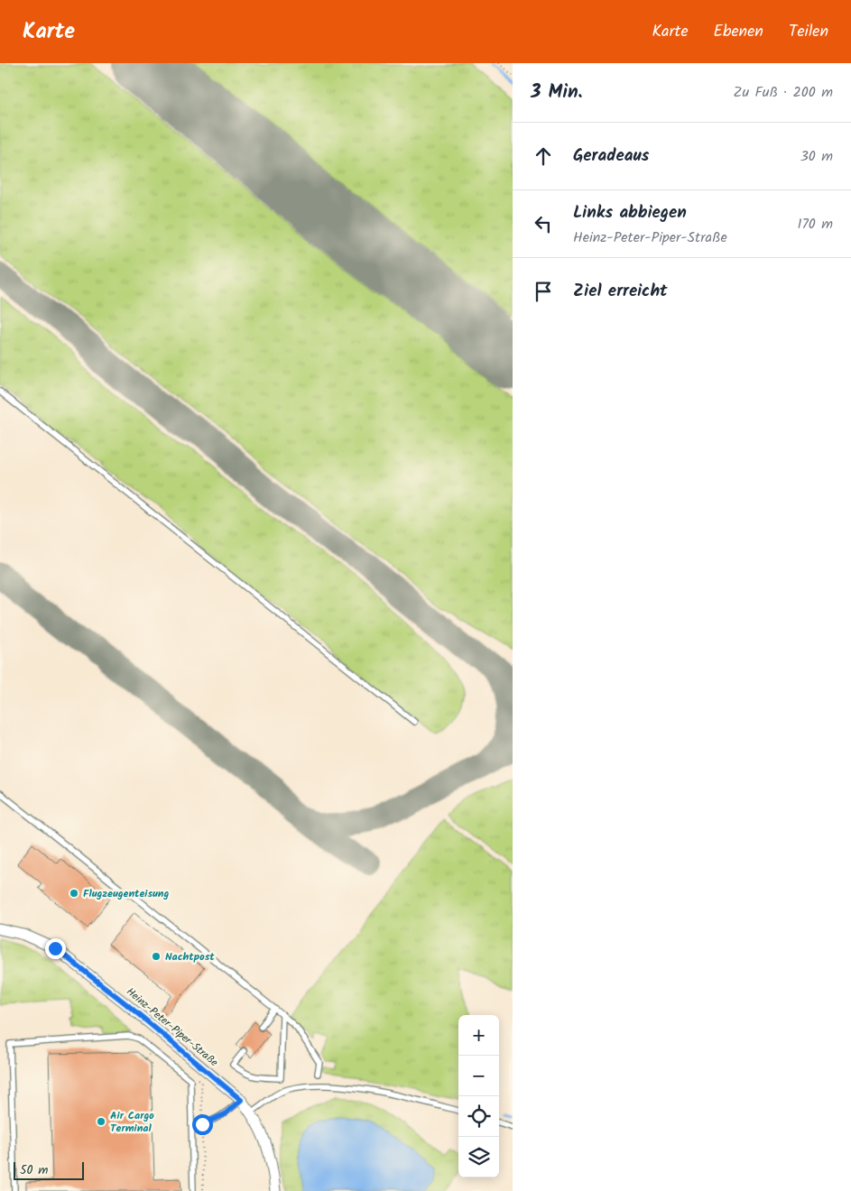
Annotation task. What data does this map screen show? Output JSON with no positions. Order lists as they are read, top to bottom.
{
  "streets": {
    "street": ["Heinz-Peter-Piper-Straße"]
  },
  "places": ["Flugzeugenteisung", "Nachtpost", "Air Cargo Terminal"],
  "scale_bar": "50 m",
  "page": {
    "header": "Karte",
    "nav": ["Karte", "Ebenen", "Teilen"],
    "heading": ["3 Min.", "Zu Fuß · 200 m"],
    "list": [
      ["Geradeaus", "30 m"],
      ["Links abbiegen", "Heinz-Peter-Piper-Straße", "170 m"],
      "Ziel erreicht"
    ],
    "map_buttons": ["+", "−"],
    "scale": "50 m"
  }
}
